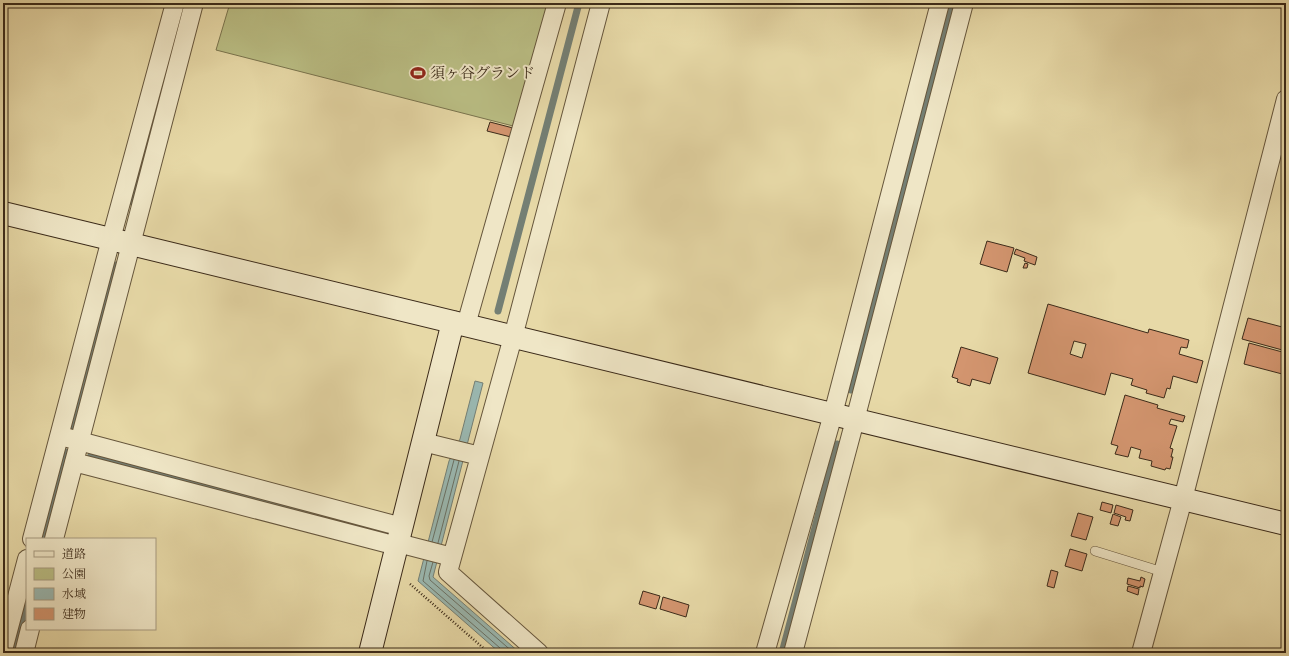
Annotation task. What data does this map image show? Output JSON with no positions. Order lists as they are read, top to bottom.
{
  "places": {
    "sports": ["須ヶ谷グランド"]
  },
  "legend": [
    "道路",
    "公園",
    "水域",
    "建物"
  ]
}
